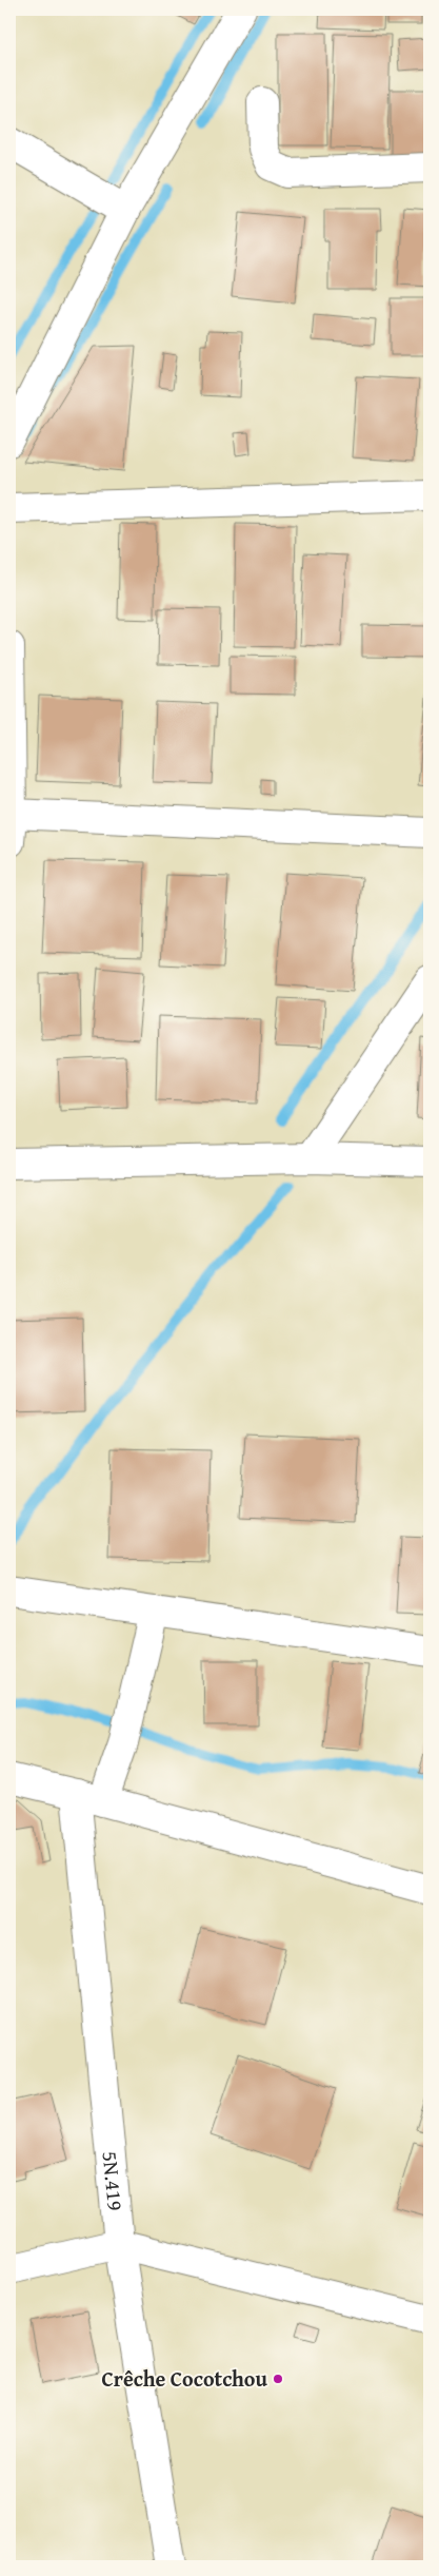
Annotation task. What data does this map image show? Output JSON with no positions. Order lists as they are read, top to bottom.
{
  "streets": {
    "street": ["5N.419"]
  },
  "places": ["Crêche Cocotchou"]
}
